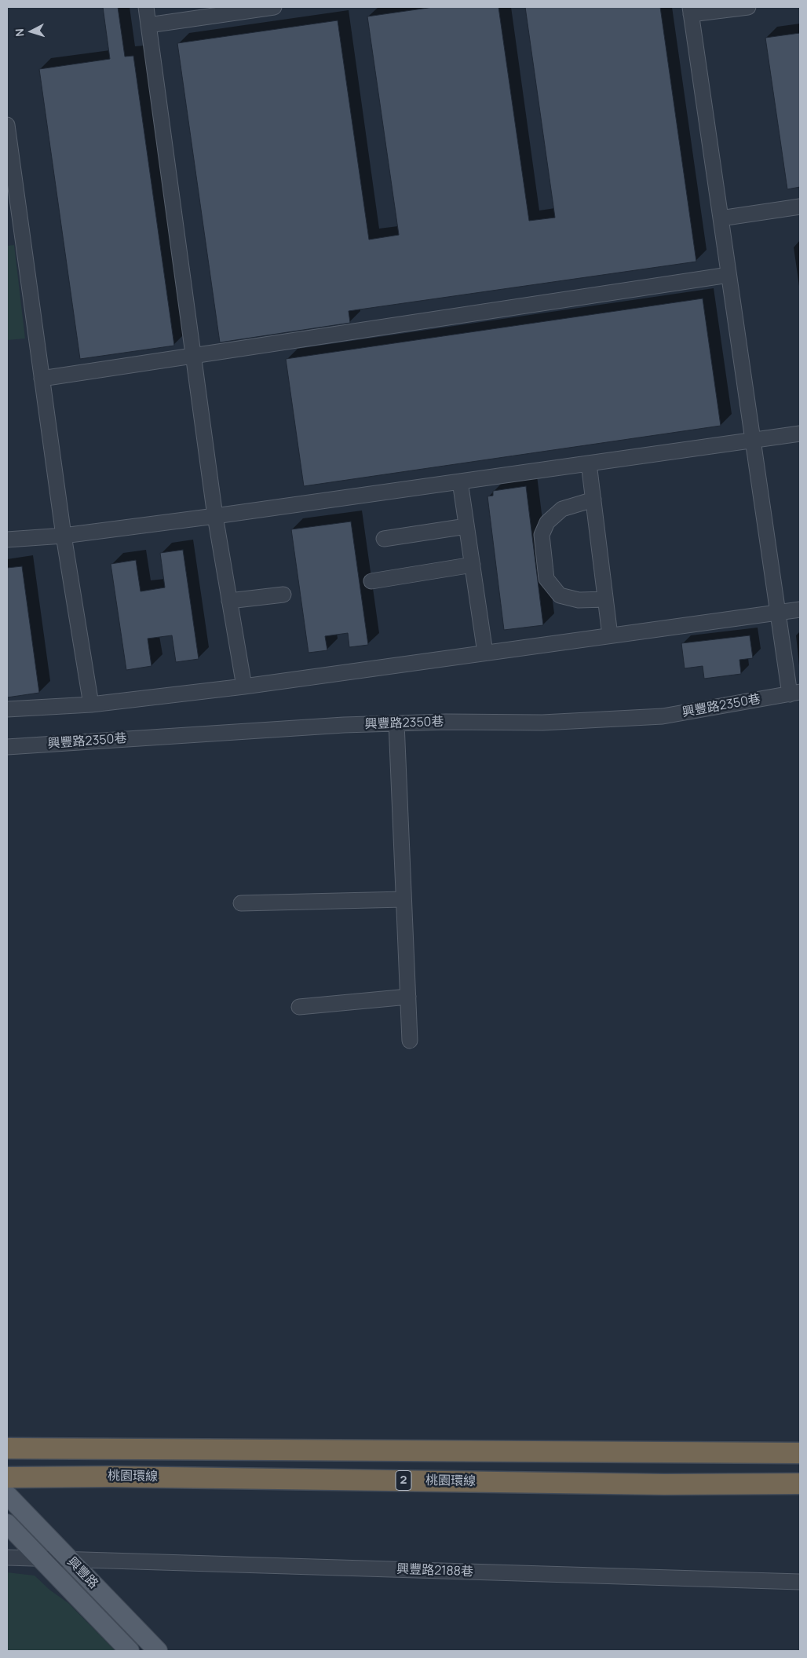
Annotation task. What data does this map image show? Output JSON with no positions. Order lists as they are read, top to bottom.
{
  "streets": {
    "highway": ["桃園環線", "2"],
    "main road": ["興豐路"],
    "street": ["興豐路2350巷", "興豐路2188巷"]
  },
  "crossings": [
    ["興豐路2188巷", "興豐路"]
  ],
  "north": "left"
}
